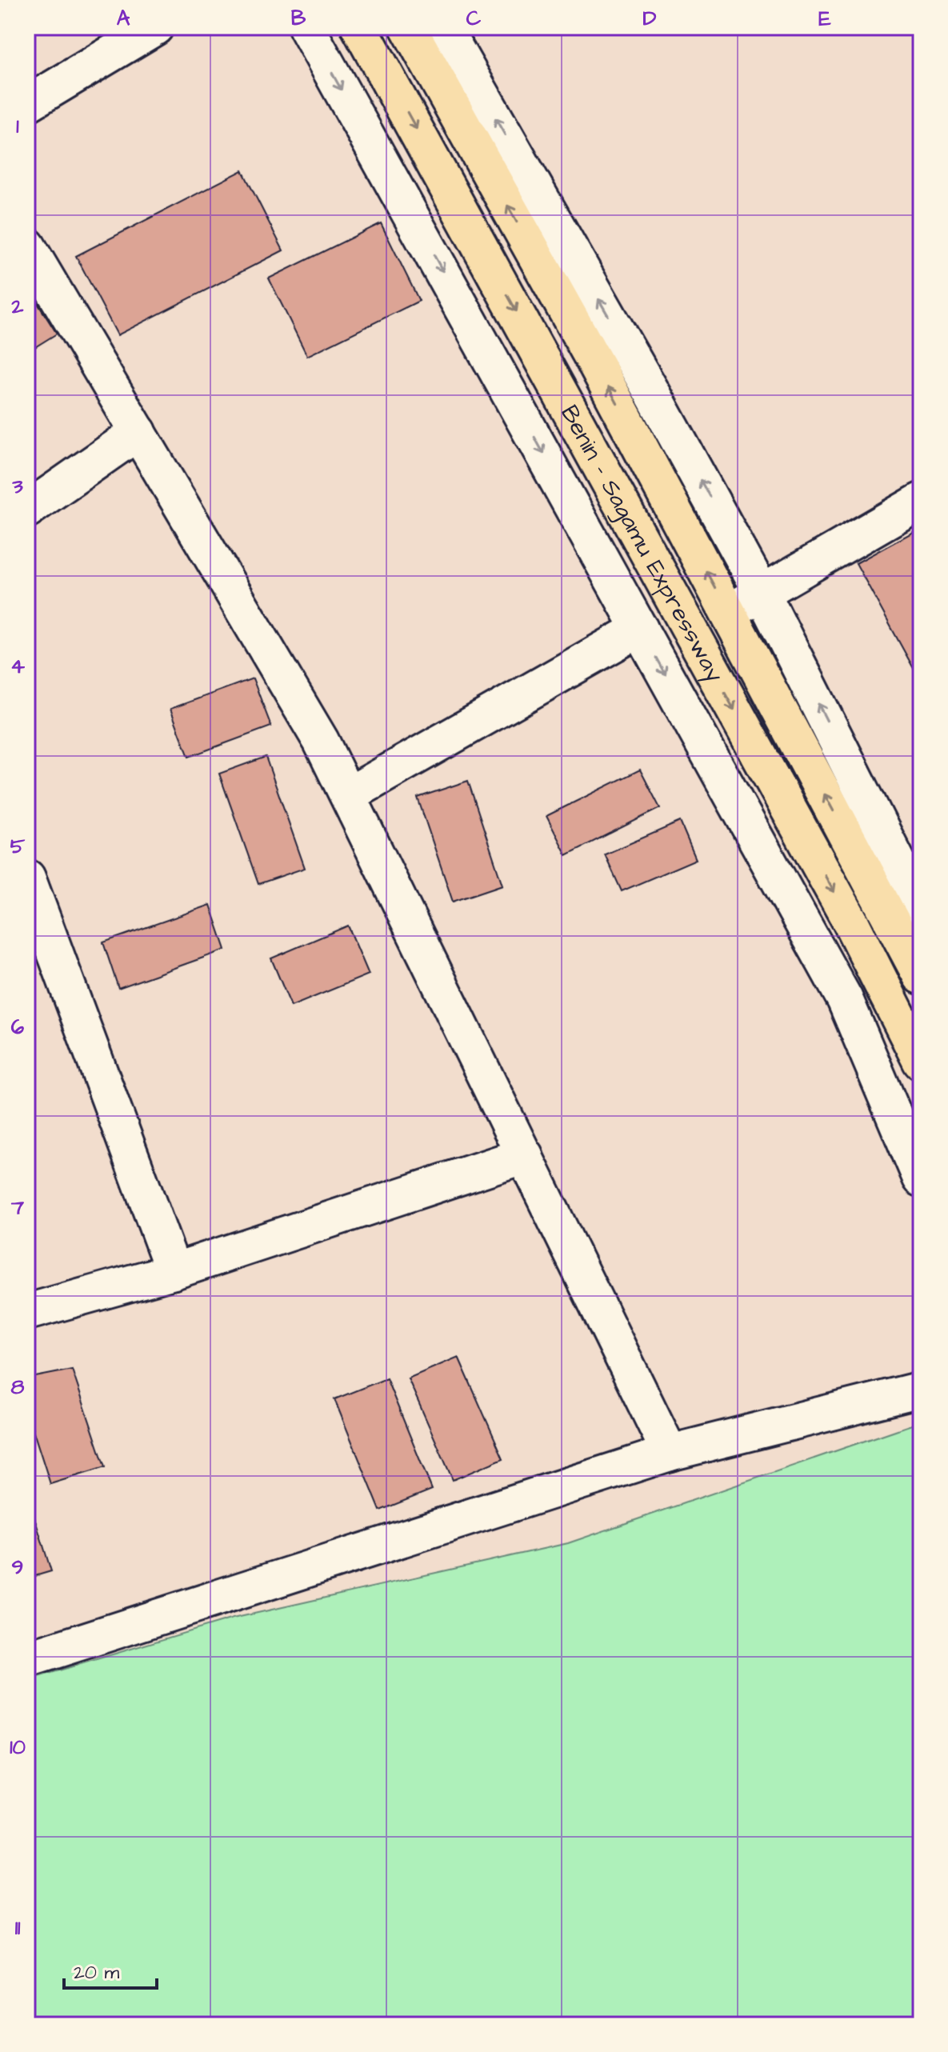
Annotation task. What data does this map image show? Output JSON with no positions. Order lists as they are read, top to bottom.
{
  "streets": {
    "highway": ["Benin - Sagamu Expressway"]
  },
  "scale_bar": "20 m",
  "grid": {
    "columns": [
      "A",
      "B",
      "C",
      "D",
      "E"
    ],
    "rows": [
      "1",
      "2",
      "3",
      "4",
      "5",
      "6",
      "7",
      "8",
      "9",
      "10",
      "11"
    ]
  }
}
